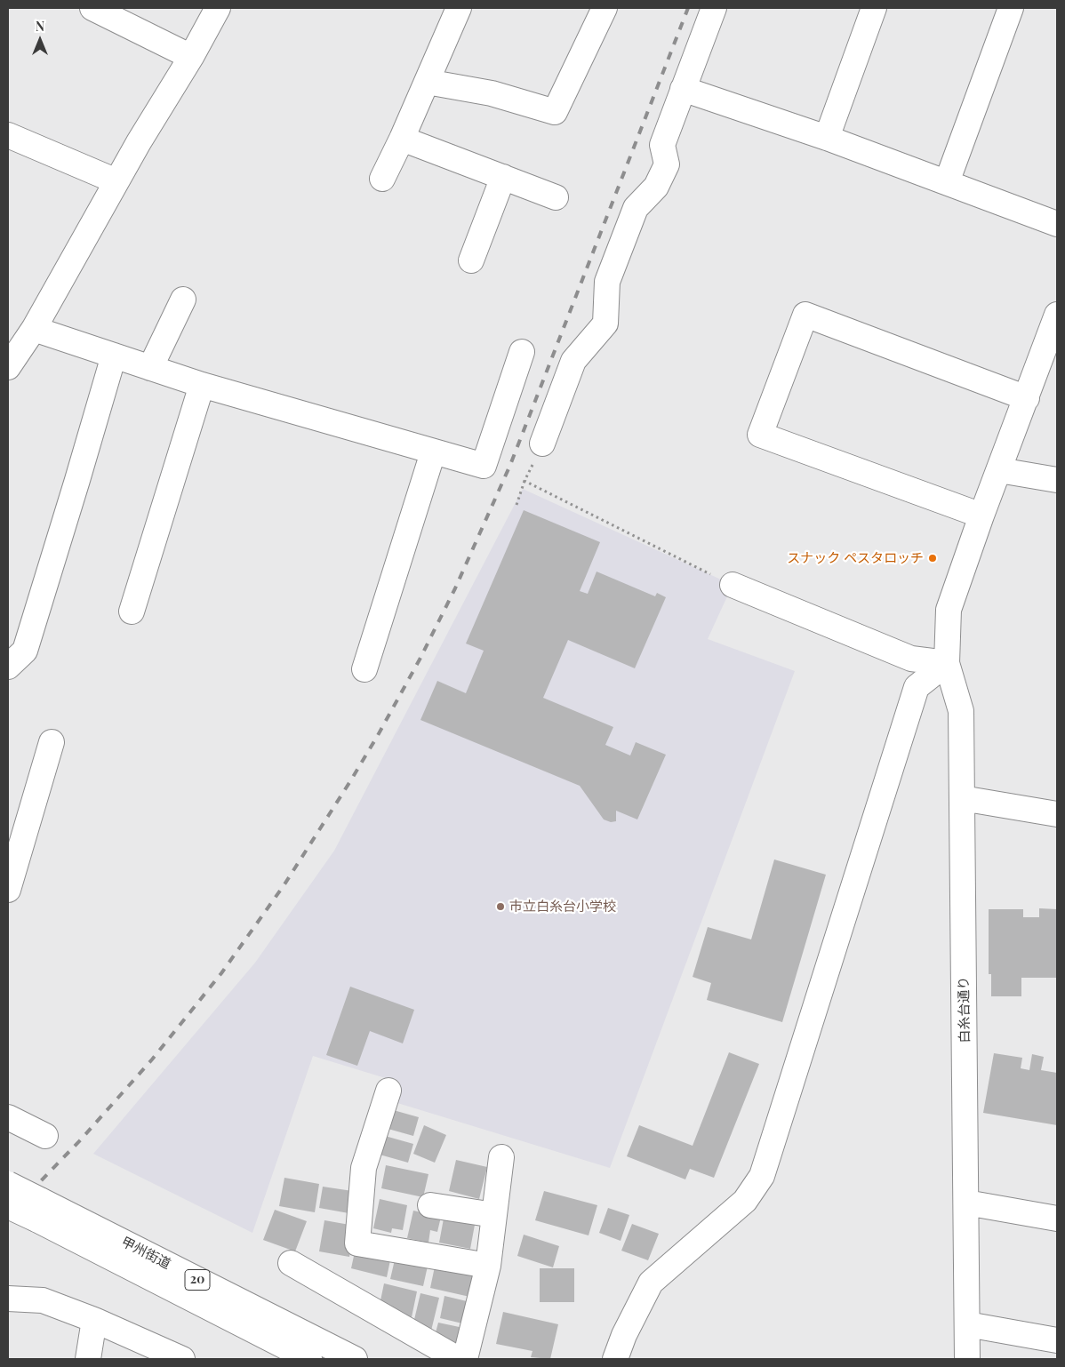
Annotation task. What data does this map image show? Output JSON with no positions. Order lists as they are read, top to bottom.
{
  "streets": {
    "main road": ["白糸台通り", "甲州街道", "20"]
  },
  "places": ["スナック ペスタロッチ", "市立白糸台小学校"],
  "north": "top"
}
